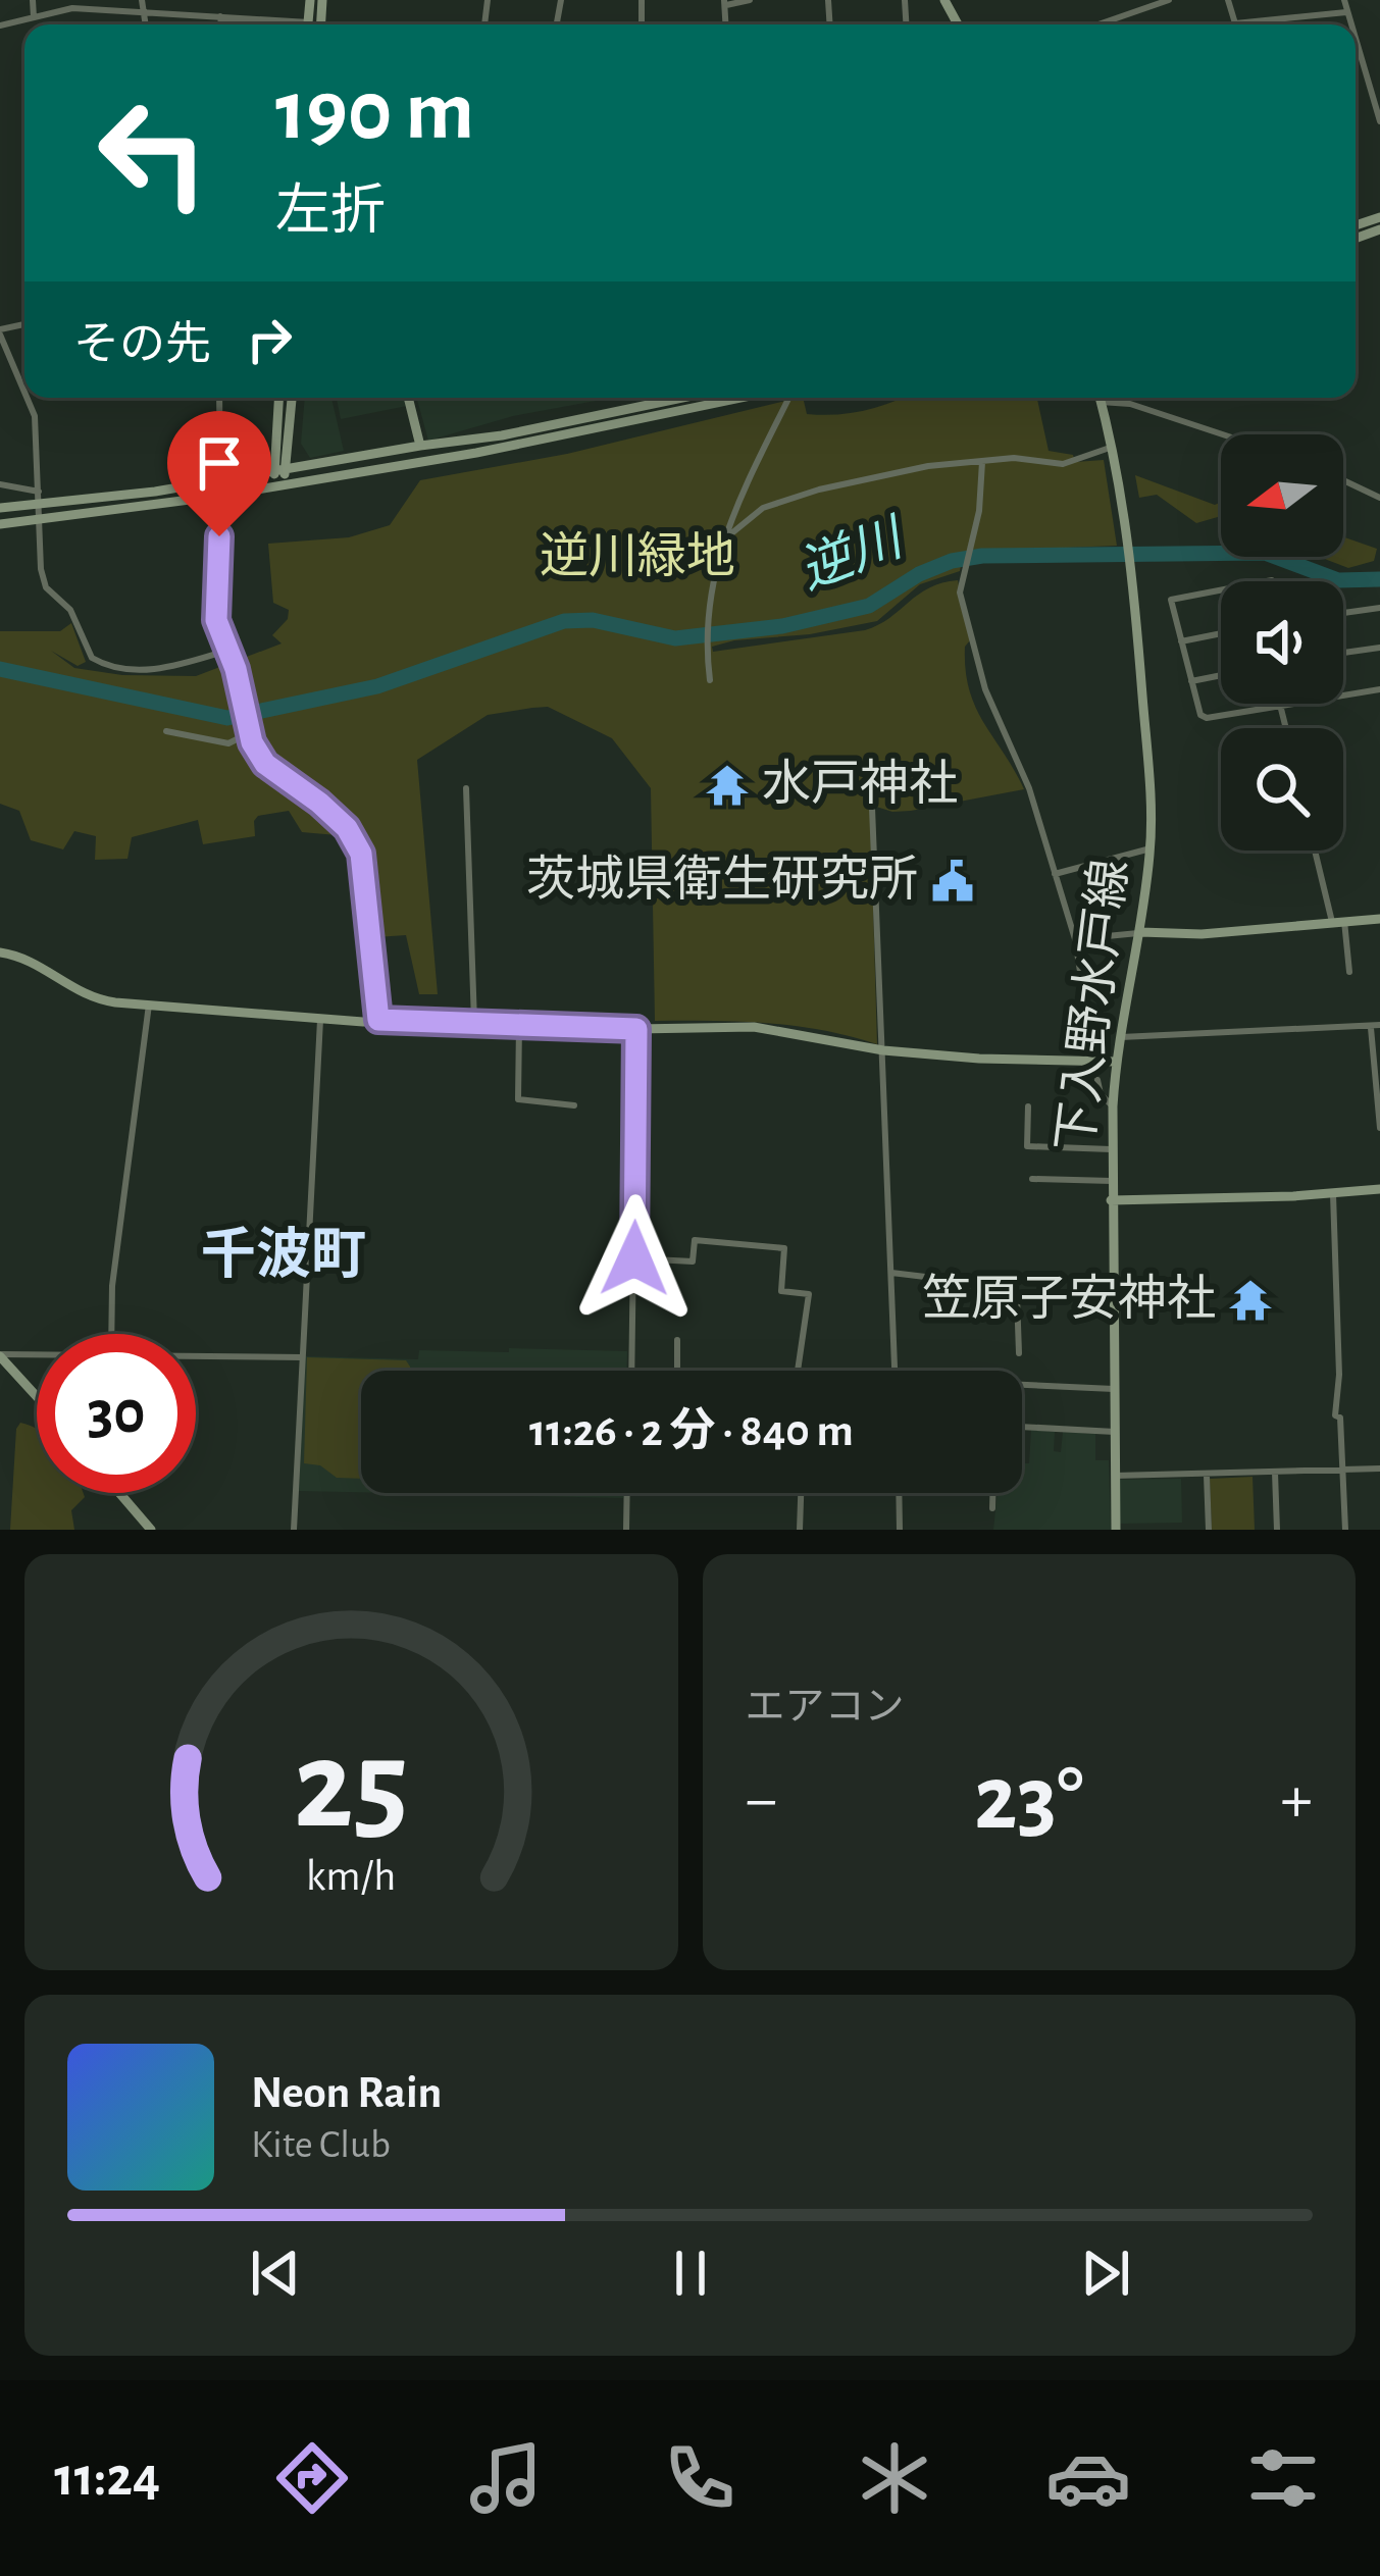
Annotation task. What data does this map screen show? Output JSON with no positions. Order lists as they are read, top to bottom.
{
  "streets": {
    "street": ["下入野水戸線"]
  },
  "districts": ["千波町"],
  "water": ["逆川"],
  "parks": ["逆川緑地"],
  "places": {
    "temple": ["水戸神社", "笠原子安神社"],
    "public building": ["茨城県衛生研究所"]
  },
  "north": "left",
  "page": {
    "turn": ["190 m", "左折"],
    "then": "その先",
    "limit": "30",
    "trip": "11:26 · 2 分 · 840 m",
    "tile": "エアコン",
    "heat": ["−", "23°", "+"],
    "song": ["Neon Rain", "Kite Club"],
    "tabs": "11:24",
    "gauge": ["25", "km/h"]
  }
}
